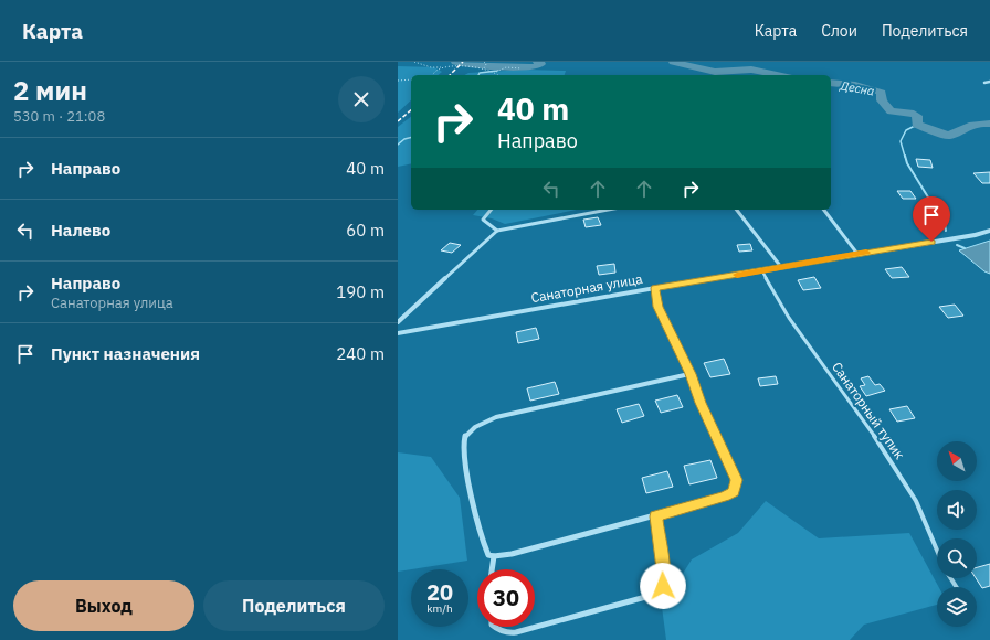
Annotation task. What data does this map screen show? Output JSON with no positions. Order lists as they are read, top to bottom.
{
  "streets": {
    "street": ["Санаторная улица"],
    "lane": ["Санаторный тупик"]
  },
  "crossings": [
    ["Санаторная улица", "Санаторный тупик"]
  ],
  "water": ["Десна"],
  "north": "top left",
  "page": {
    "header": "Карта",
    "nav": ["Карта", "Слои", "Поделиться"],
    "heading": ["2 мин", "530 m · 21:08"],
    "turn": ["40 m", "Направо"],
    "list": [
      {
        "name": "Направо",
        "value": "40 m"
      },
      {
        "name": "Налево",
        "value": "60 m"
      },
      {
        "name": "Направо",
        "note": "Санаторная улица",
        "value": "190 m"
      },
      {
        "name": "Пункт назначения",
        "value": "240 m"
      }
    ],
    "speed": "20 km/h",
    "limit": "30",
    "buttons": ["Выход", "Поделиться"]
  }
}
